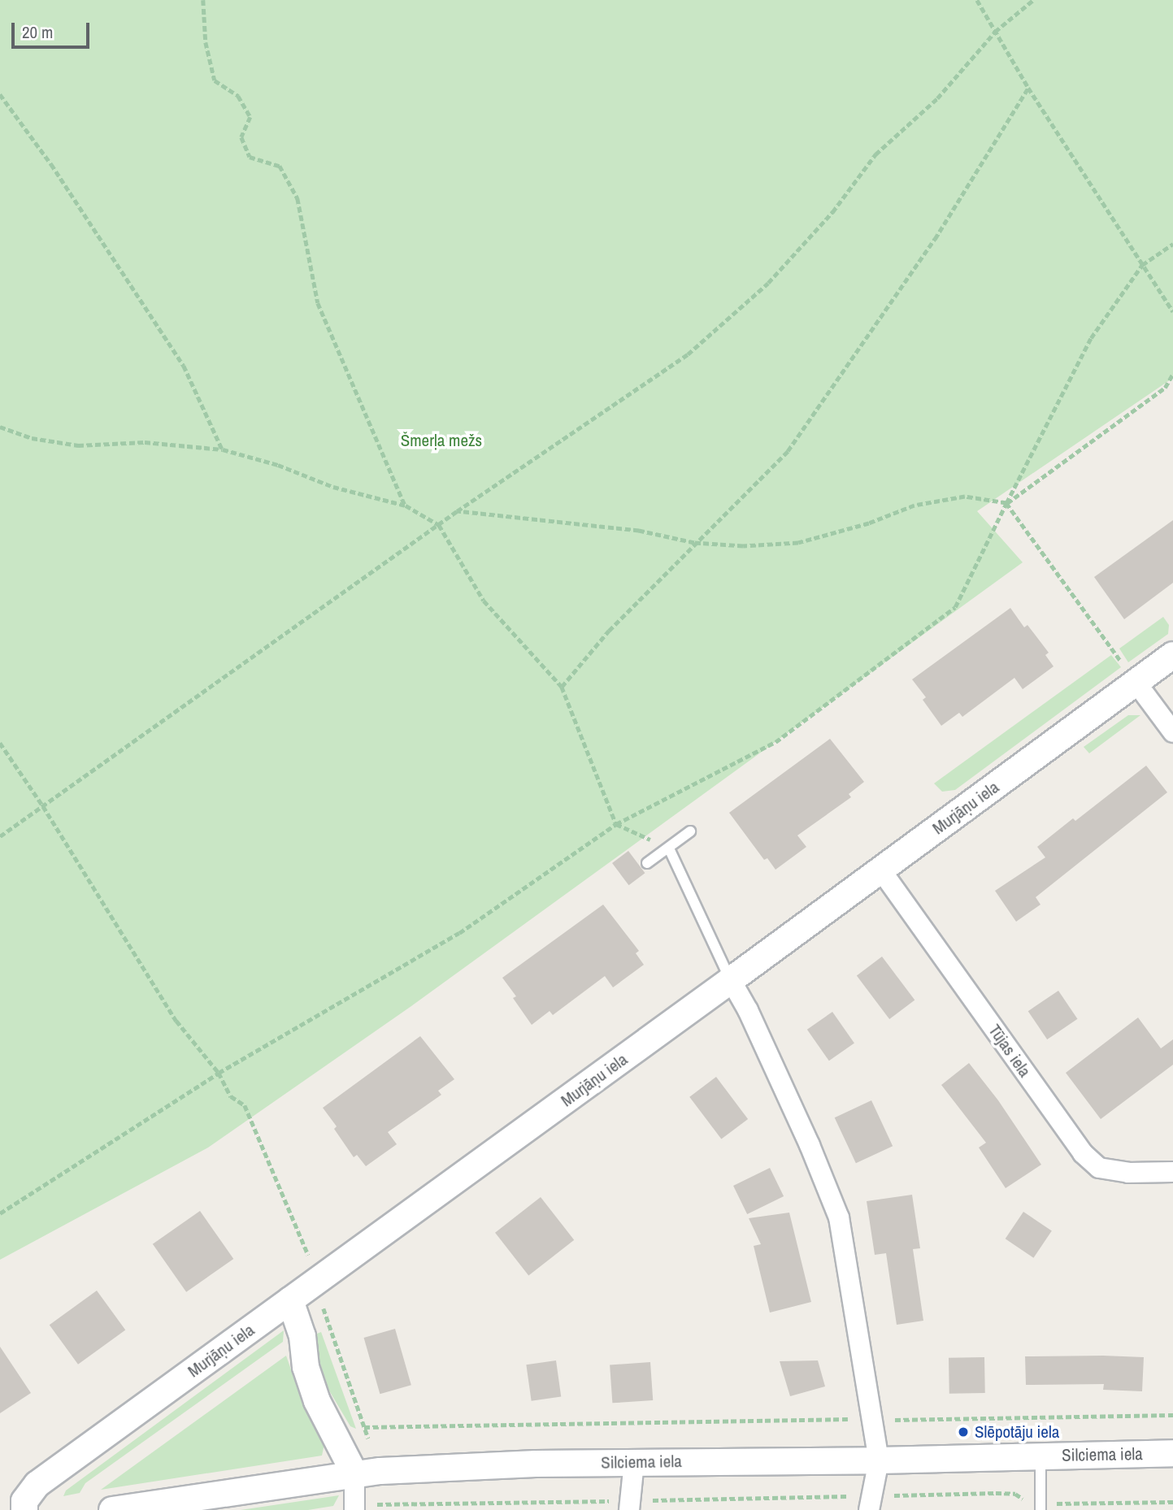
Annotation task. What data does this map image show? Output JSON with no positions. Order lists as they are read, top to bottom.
{
  "streets": {
    "street": ["Murjāņu iela", "Tūjas iela", "Silciema iela"]
  },
  "crossings": [
    ["Murjāņu iela", "Tūjas iela"]
  ],
  "parks": ["Šmerļa mežs"],
  "places": ["Slēpotāju iela"],
  "scale_bar": "20 m"
}
